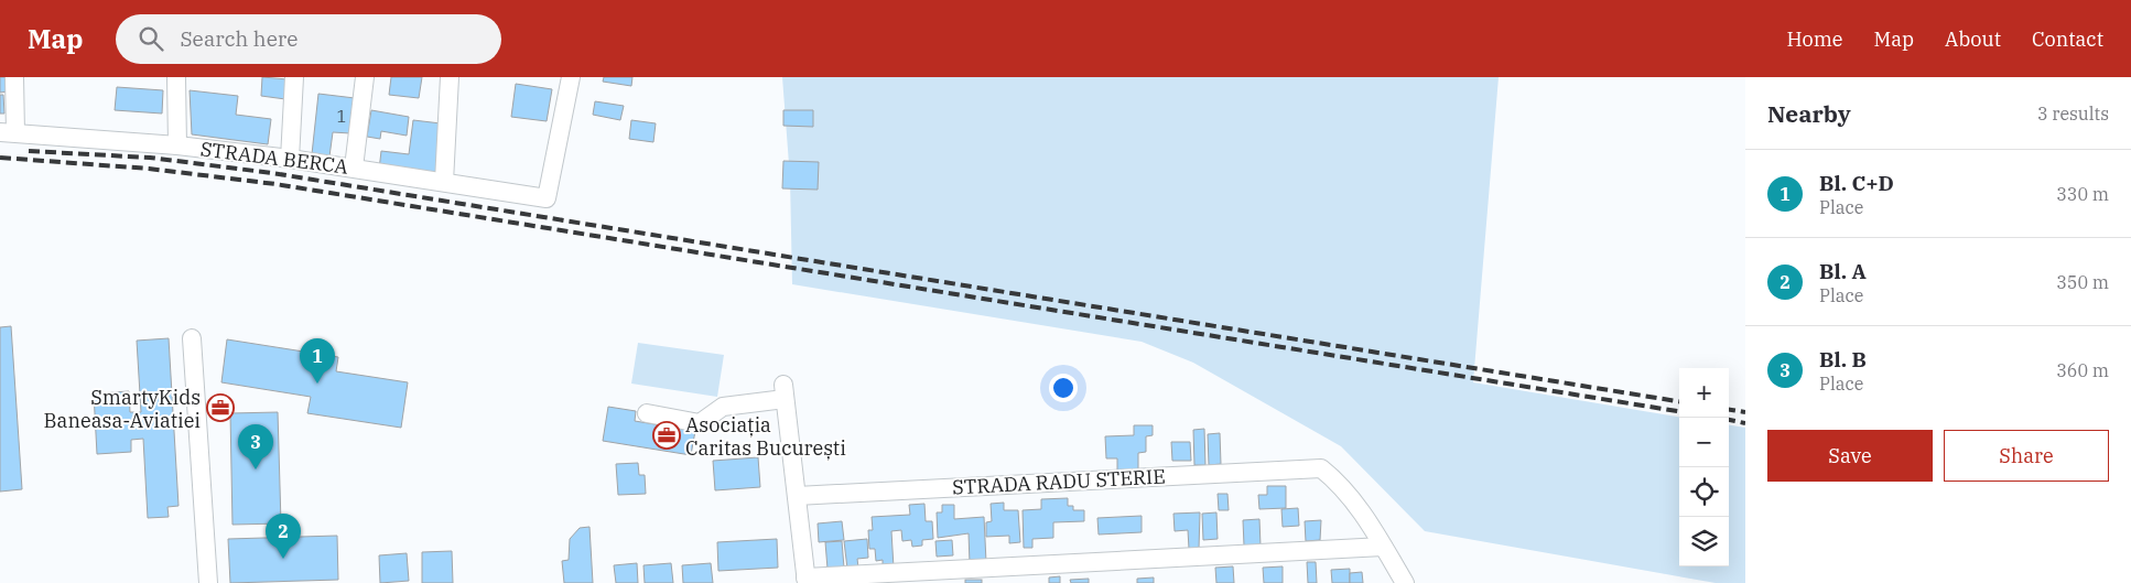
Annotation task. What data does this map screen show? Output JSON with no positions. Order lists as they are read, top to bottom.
{
  "streets": {
    "street": ["STRADA BERCA", "STRADA RADU STERIE"]
  },
  "places": {
    "office": ["SmartyKids Baneasa-Aviatiei", "Asociația Caritas București"]
  },
  "house_numbers": ["1"],
  "page": {
    "header": "Map",
    "search": "Search here",
    "nav": [
      "Home",
      "Map",
      "About",
      "Contact"
    ],
    "heading": ["Nearby", "3 results"],
    "list": [
      {
        "mark": "1",
        "name": "Bl. C+D",
        "note": "Place",
        "value": "330 m"
      },
      {
        "mark": "2",
        "name": "Bl. A",
        "note": "Place",
        "value": "350 m"
      },
      {
        "mark": "3",
        "name": "Bl. B",
        "note": "Place",
        "value": "360 m"
      }
    ],
    "pins": ["1", "3", "2"],
    "map_buttons": ["+", "−"],
    "buttons": ["Save", "Share"]
  }
}
